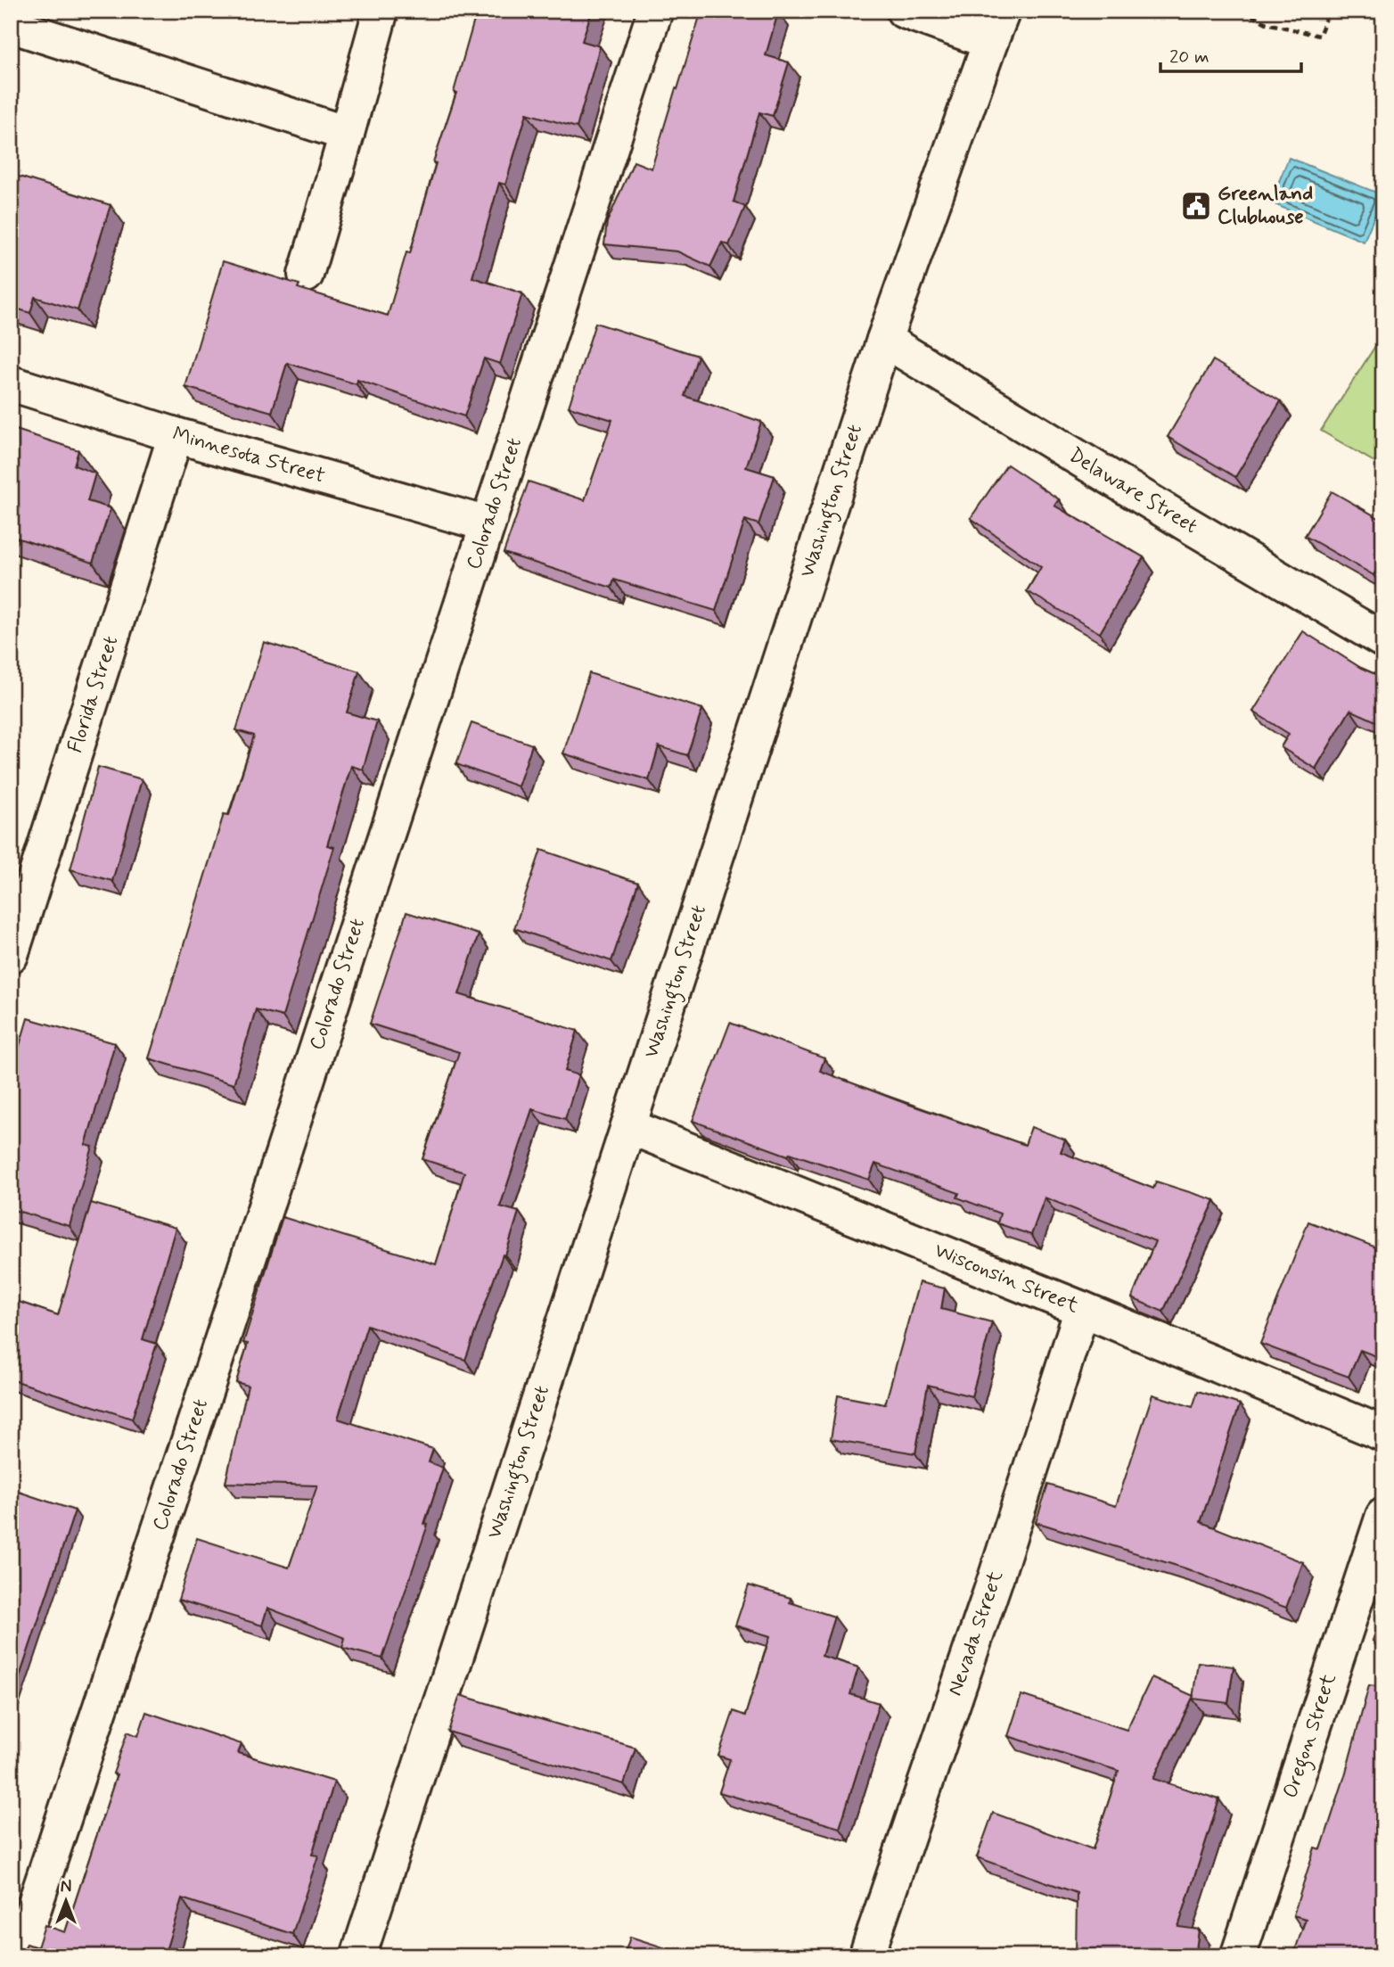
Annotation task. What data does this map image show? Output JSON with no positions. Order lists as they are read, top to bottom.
{
  "streets": {
    "street": [
      "Minnesota Street",
      "Delaware Street",
      "Washington Street",
      "Colorado Street",
      "Florida Street",
      "Wisconsin Street",
      "Nevada Street",
      "Oregon Street"
    ]
  },
  "crossings": [
    ["Minnesota Street", "Colorado Street"],
    ["Minnesota Street", "Florida Street"],
    ["Delaware Street", "Washington Street"],
    ["Washington Street", "Wisconsin Street"],
    ["Wisconsin Street", "Nevada Street"]
  ],
  "places": {
    "public building": ["Greenland Clubhouse"]
  },
  "scale_bar": "20 m",
  "north": "top"
}
